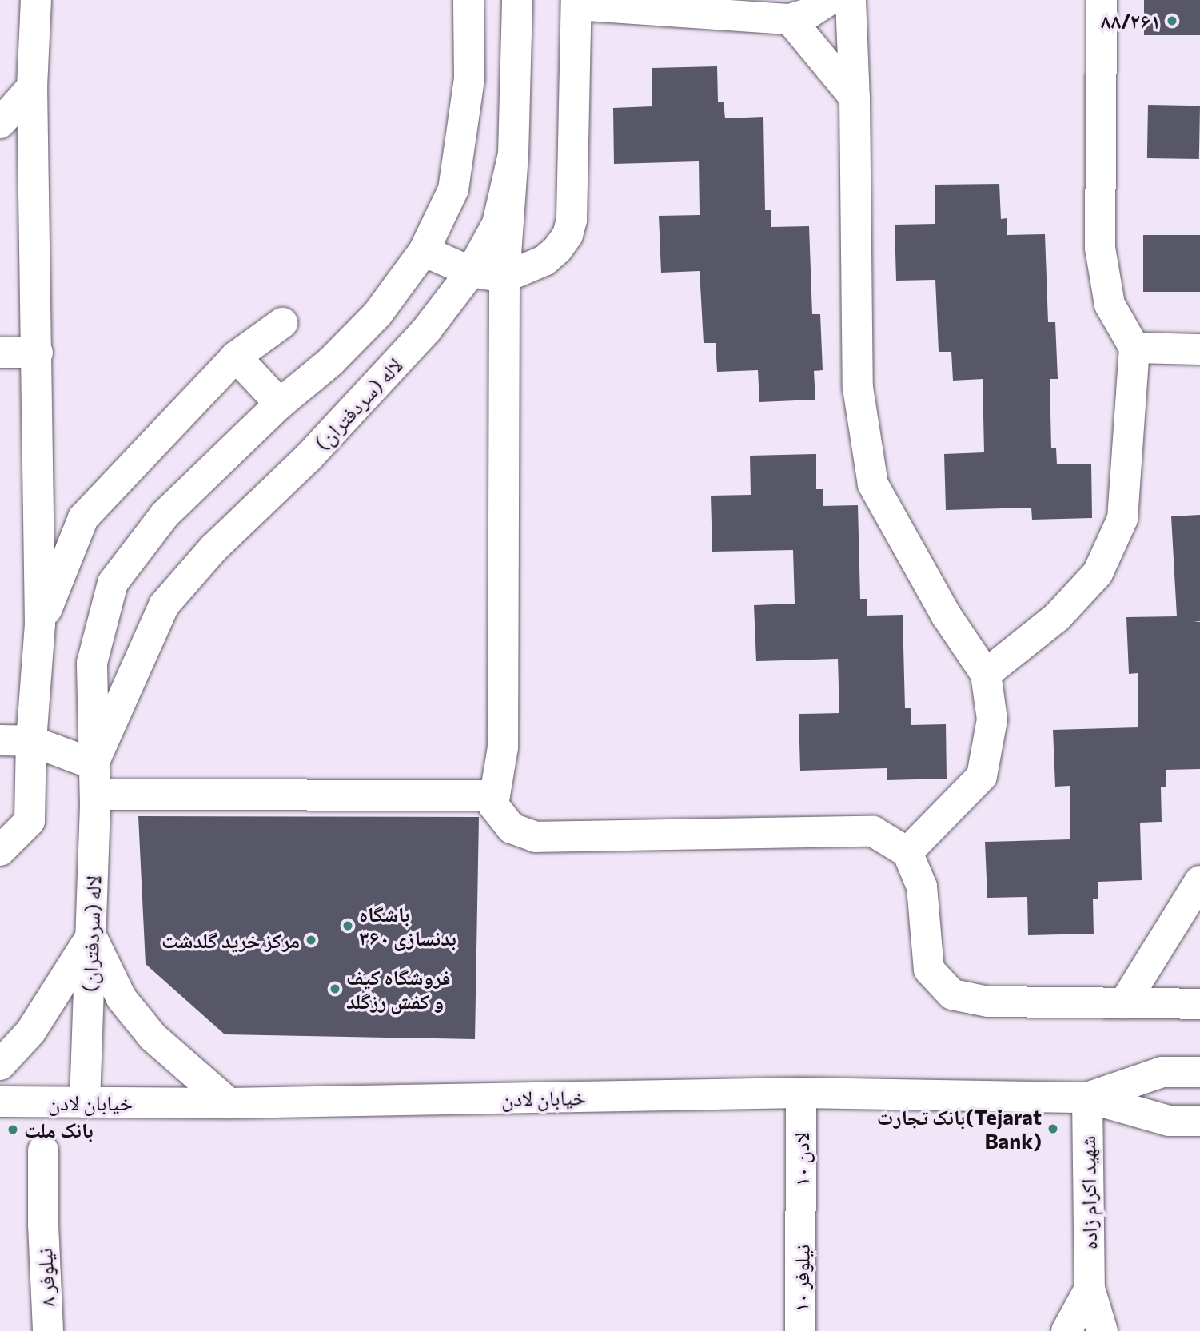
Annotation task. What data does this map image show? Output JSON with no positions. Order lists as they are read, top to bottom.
{
  "streets": {
    "street": [
      "لاله (سردفتران)",
      "خیابان لادن",
      "۱۰ لادن",
      "شهید اکرام زاده",
      "۸ نیلوفر",
      "۱۰ نیلوفر"
    ]
  },
  "crossings": [
    ["لاله (سردفتران)", "خیابان لادن"],
    ["خیابان لادن", "۱۰ لادن"],
    ["خیابان لادن", "شهید اکرام زاده"],
    ["۱۰ لادن", "۱۰ نیلوفر"]
  ],
  "places": [
    "۸۸/۲۶۱",
    "باشگاه بدنسازی ۳۶۰",
    "مرکز خرید گلدشت",
    "فروشگاه کیف و کفش رزگلد",
    "بانک تجارت(Tejarat Bank)",
    "بانک ملت"
  ]
}
